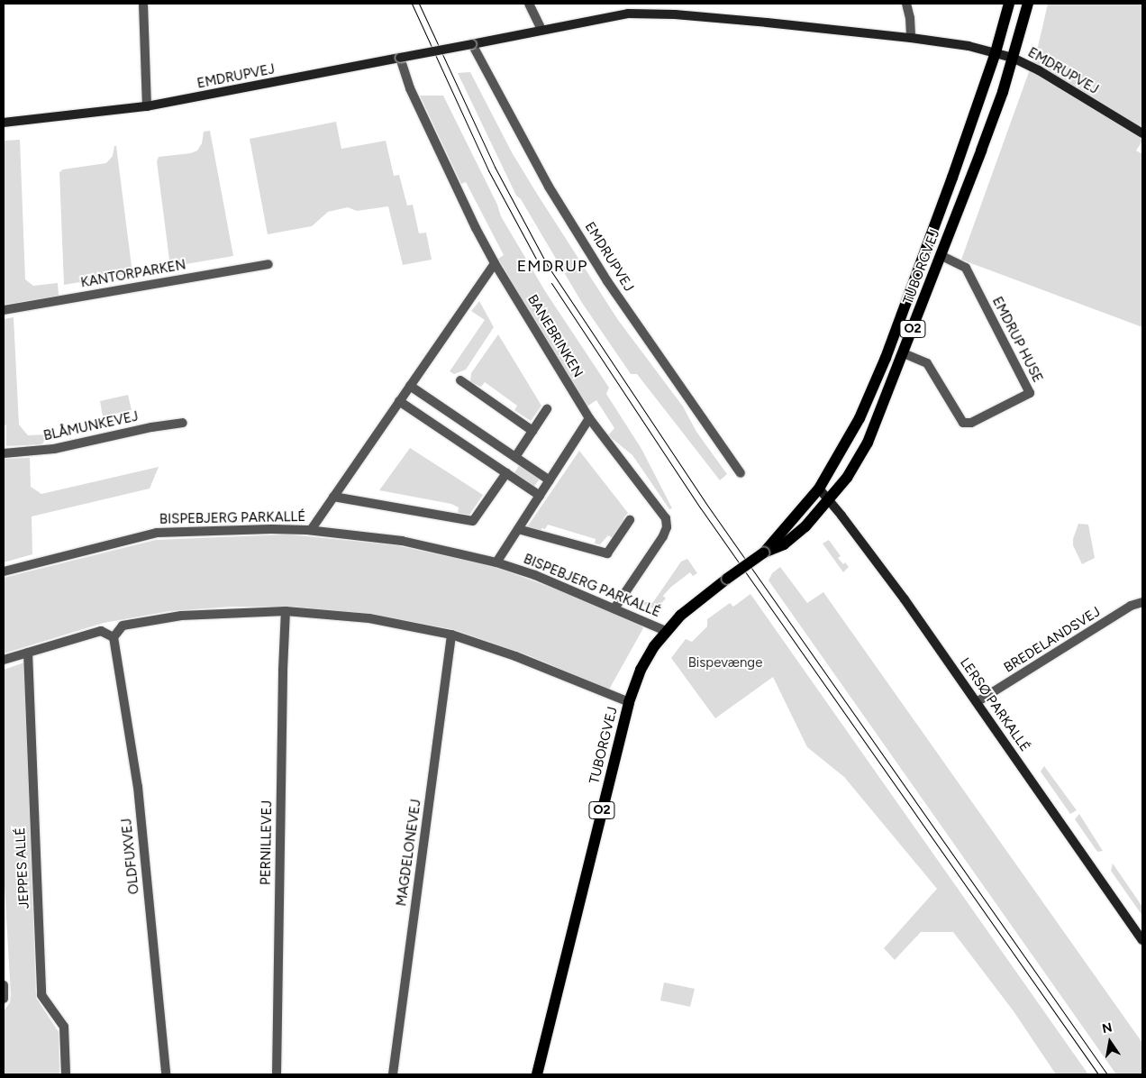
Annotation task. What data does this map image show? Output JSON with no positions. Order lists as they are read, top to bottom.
{
  "streets": {
    "main road": ["TUBORGVEJ", "O2"],
    "street": [
      "EMDRUPVEJ",
      "KANTORPARKEN",
      "BANEBRINKEN",
      "EMDRUP HUSE",
      "BLÅMUNKEVEJ",
      "BISPEBJERG PARKALLÉ",
      "BREDELANDSVEJ",
      "LERSØ PARKALLÉ",
      "PERNILLEVEJ",
      "MAGDELONEVEJ",
      "OLDFUXVEJ",
      "JEPPES ALLÉ"
    ]
  },
  "crossings": [
    ["EMDRUPVEJ", "TUBORGVEJ"],
    ["EMDRUPVEJ", "BANEBRINKEN"],
    ["TUBORGVEJ", "EMDRUP HUSE"],
    ["TUBORGVEJ", "BISPEBJERG PARKALLÉ"],
    ["TUBORGVEJ", "LERSØ PARKALLÉ"],
    ["BANEBRINKEN", "BISPEBJERG PARKALLÉ"],
    ["BREDELANDSVEJ", "LERSØ PARKALLÉ"]
  ],
  "districts": ["EMDRUP"],
  "parks": ["Bispevænge"],
  "north": "top"
}
